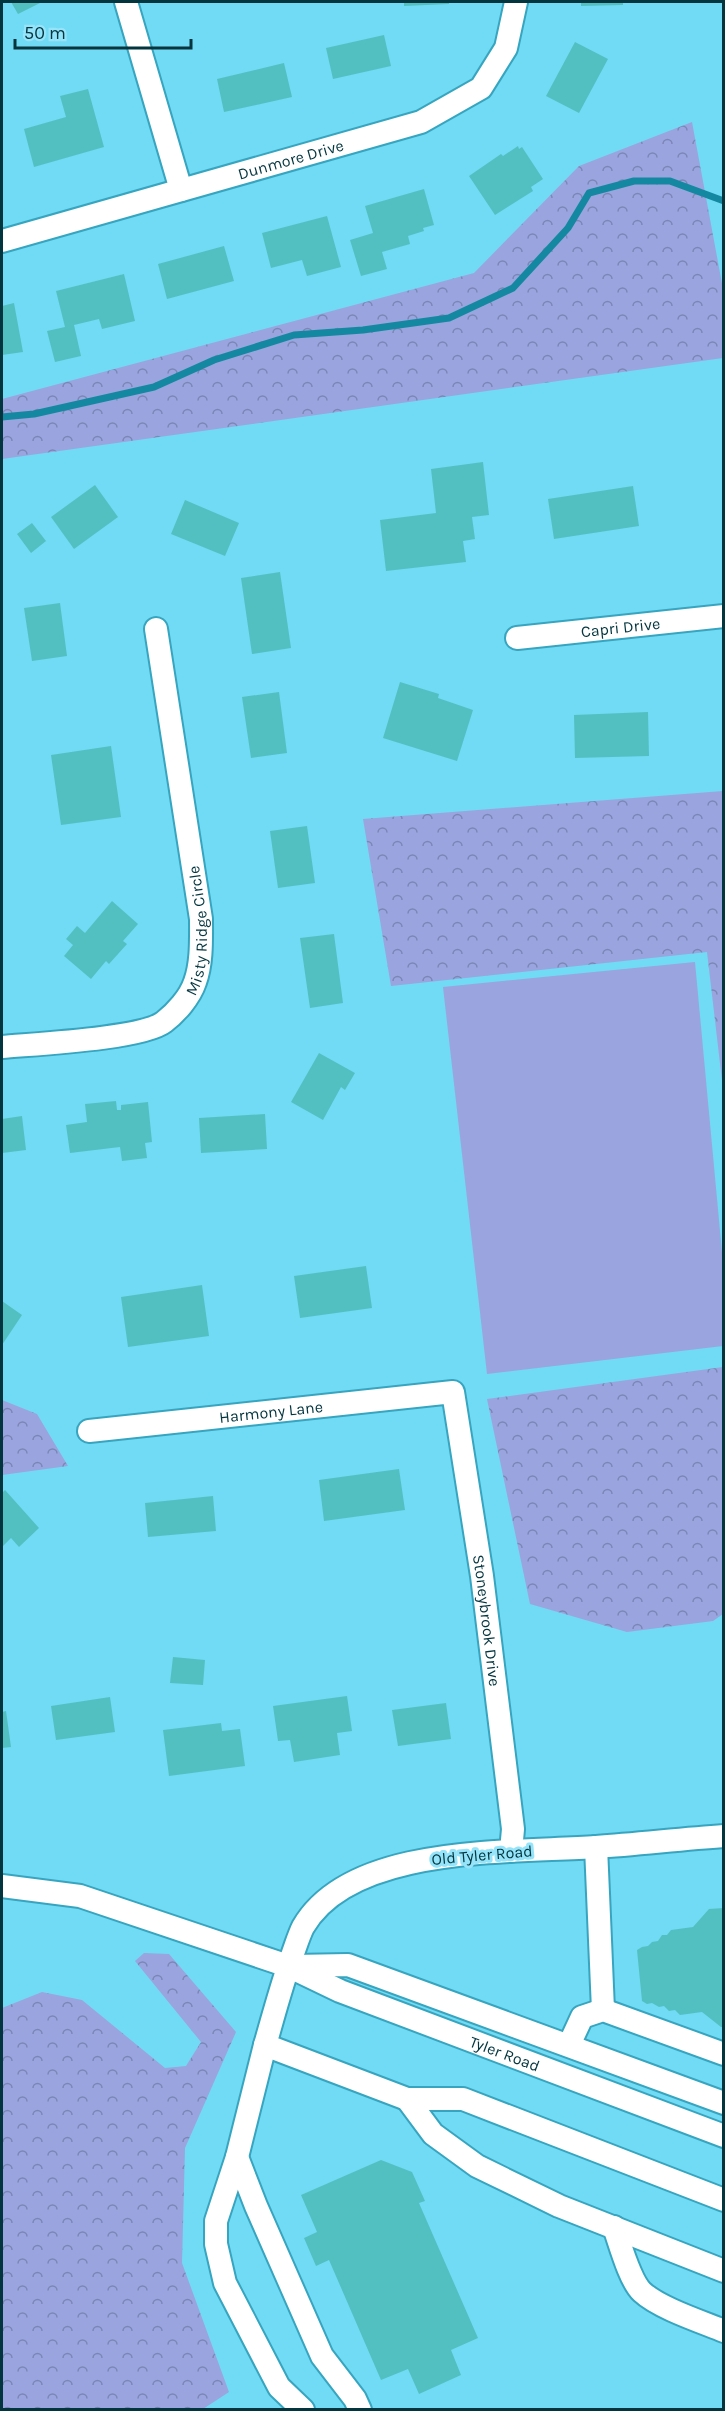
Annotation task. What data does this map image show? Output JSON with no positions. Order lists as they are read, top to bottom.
{
  "streets": {
    "street": [
      "Dunmore Drive",
      "Capri Drive",
      "Misty Ridge Circle",
      "Harmony Lane",
      "Stoneybrook Drive",
      "Old Tyler Road",
      "Tyler Road"
    ]
  },
  "crossings": [
    ["Harmony Lane", "Stoneybrook Drive"],
    ["Stoneybrook Drive", "Old Tyler Road"],
    ["Old Tyler Road", "Tyler Road"]
  ],
  "scale_bar": "50 m"
}
